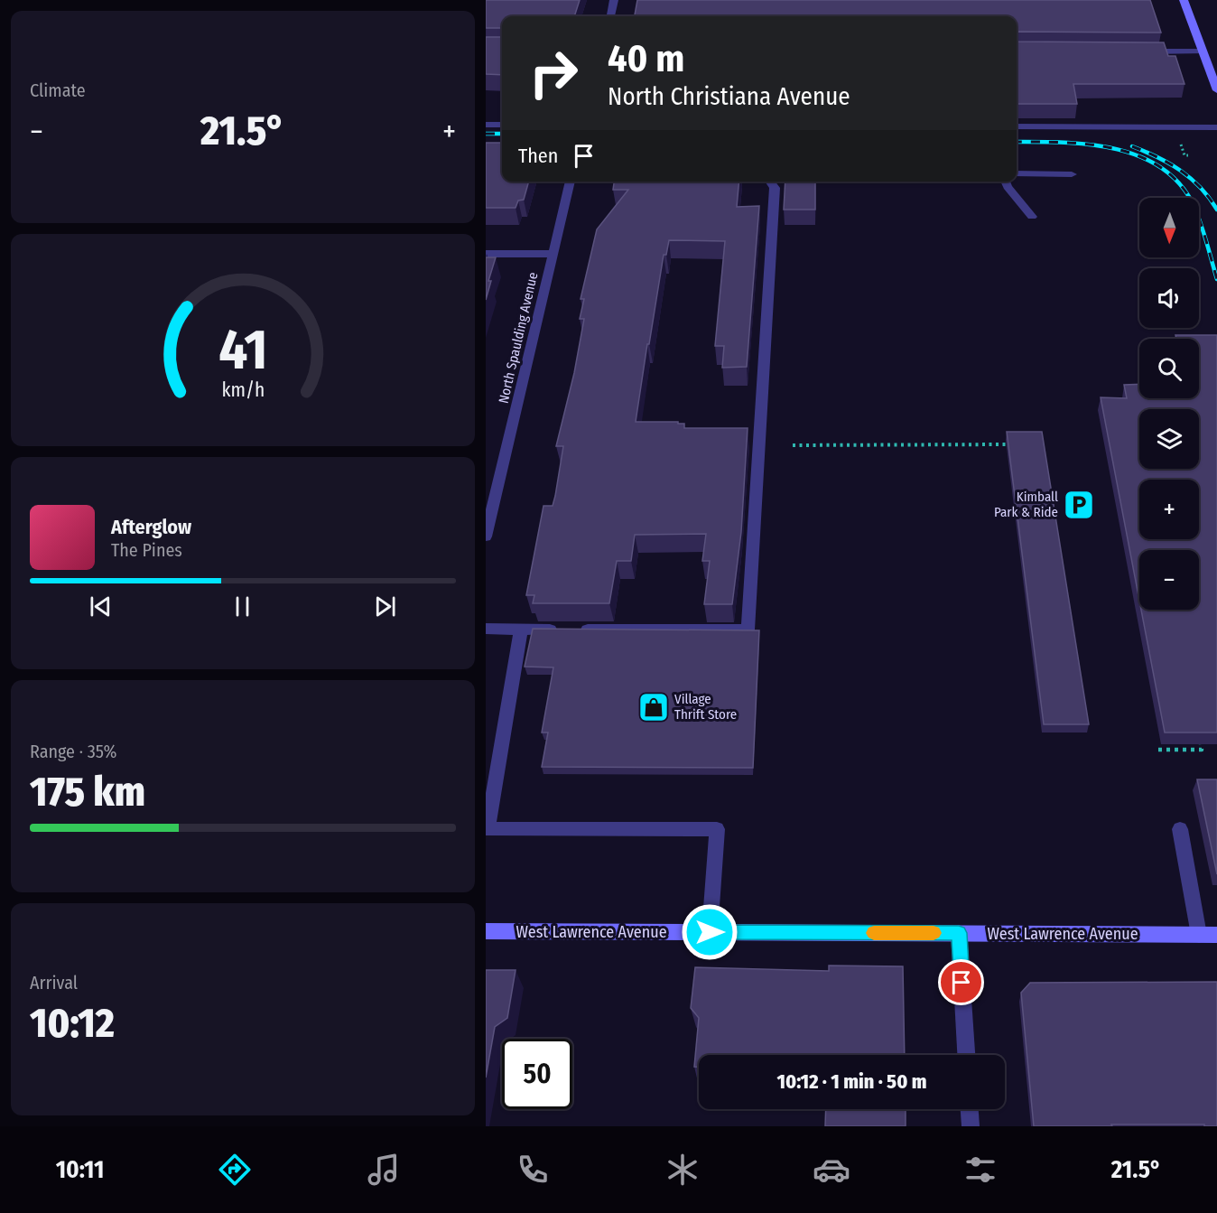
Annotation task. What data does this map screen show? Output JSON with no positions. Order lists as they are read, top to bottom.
{
  "streets": {
    "main road": ["West Lawrence Avenue"],
    "street": ["North Spaulding Avenue"]
  },
  "places": {
    "parking": ["Kimball Park & Ride"],
    "shop": ["Village Thrift Store"]
  },
  "north": "bottom",
  "page": {
    "tile": [
      "Climate",
      ["Range · 35%", "175 km"],
      ["Arrival", "10:12"]
    ],
    "turn": ["40 m", "North Christiana Avenue"],
    "heat": ["−", "21.5°", "+"],
    "then": "Then",
    "map_buttons": ["+", "−"],
    "song": ["Afterglow", "The Pines"],
    "limit": "50",
    "trip": "10:12 · 1 min · 50 m",
    "tabs": ["10:11", "21.5°"],
    "gauge": ["41", "km/h"]
  }
}
